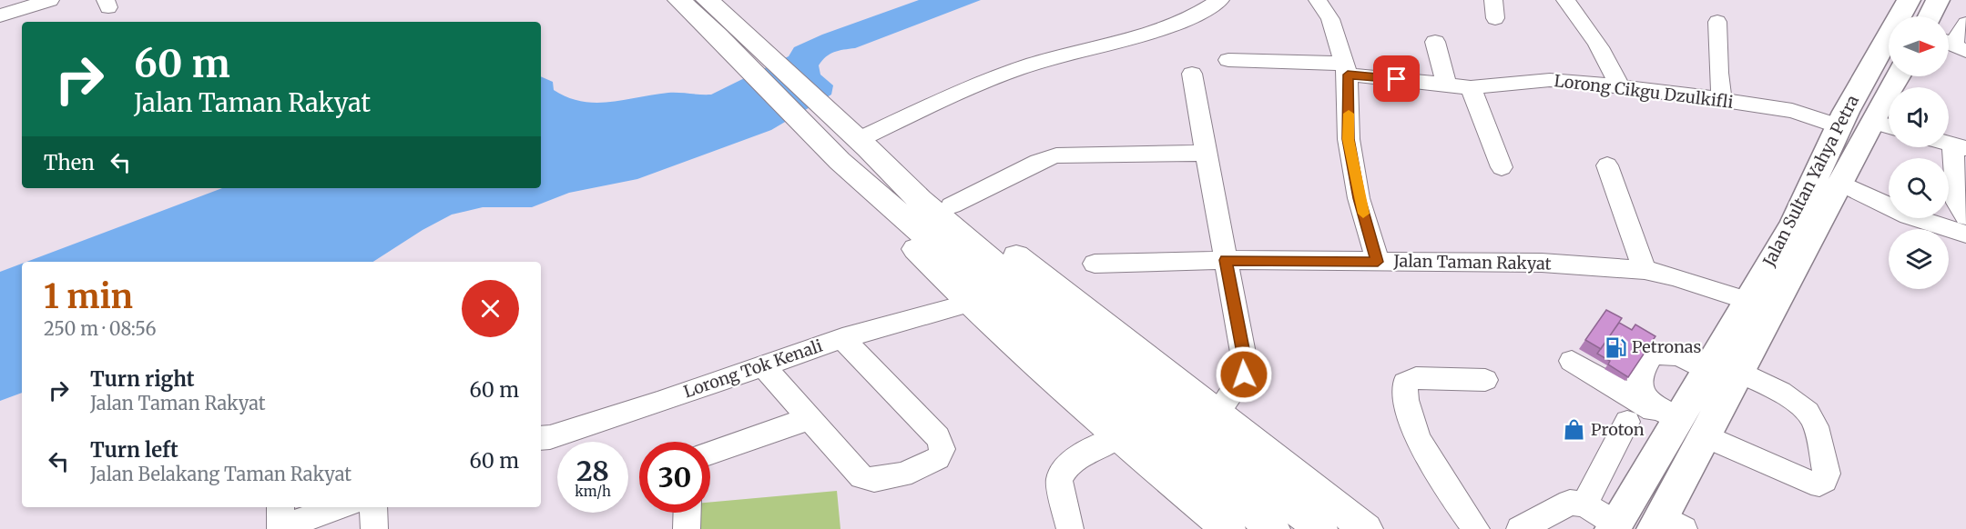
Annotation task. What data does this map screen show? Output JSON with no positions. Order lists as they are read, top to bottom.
{
  "streets": {
    "highway": ["Jalan Sultan Yahya Petra"],
    "street": ["Lorong Cikgu Dzulkifli", "Jalan Taman Rakyat", "Lorong Tok Kenali"]
  },
  "crossings": [
    ["Lorong Cikgu Dzulkifli", "Jalan Sultan Yahya Petra"],
    ["Jalan Sultan Yahya Petra", "Jalan Taman Rakyat"]
  ],
  "places": {
    "fuel station": ["Petronas"],
    "shop": ["Proton"]
  },
  "north": "right",
  "page": {
    "turn": ["60 m", "Jalan Taman Rakyat"],
    "then": "Then",
    "heading": ["1 min", "250 m · 08:56"],
    "list": [
      {
        "name": "Turn right",
        "note": "Jalan Taman Rakyat",
        "value": "60 m"
      },
      {
        "name": "Turn left",
        "note": "Jalan Belakang Taman Rakyat",
        "value": "60 m"
      }
    ],
    "speed": "28 km/h",
    "limit": "30"
  }
}
